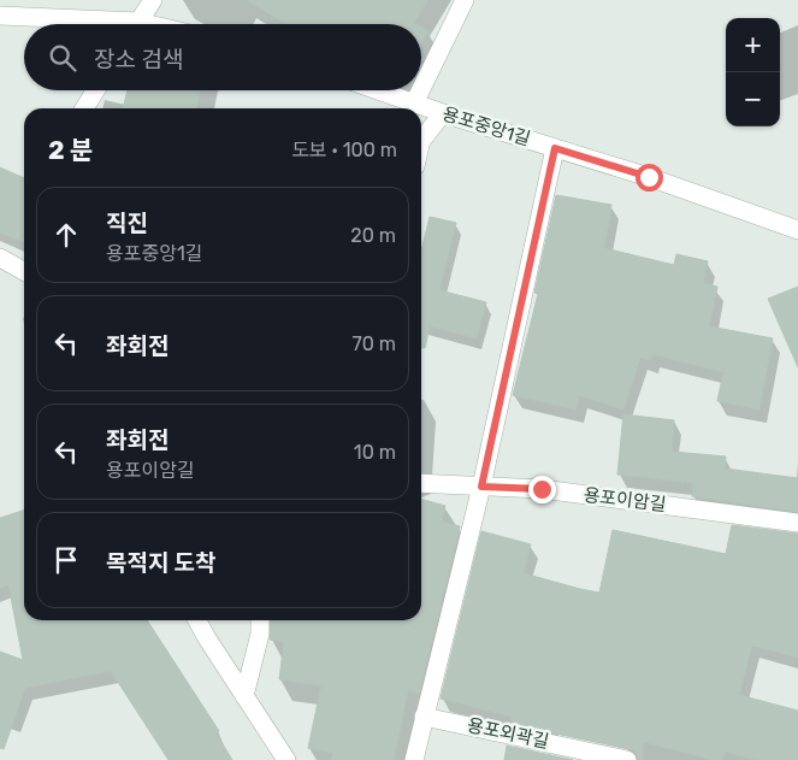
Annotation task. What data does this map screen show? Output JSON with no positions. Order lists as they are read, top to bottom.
{
  "streets": {
    "street": ["용포중앙1길", "용포이암길", "용포외곽길"]
  },
  "page": {
    "map_buttons": ["+", "−"],
    "search": "장소 검색",
    "heading": ["2 분", "도보 · 100 m"],
    "list": [
      ["직진", "용포중앙1길", "20 m"],
      ["좌회전", "70 m"],
      ["좌회전", "용포이암길", "10 m"],
      "목적지 도착"
    ]
  }
}
